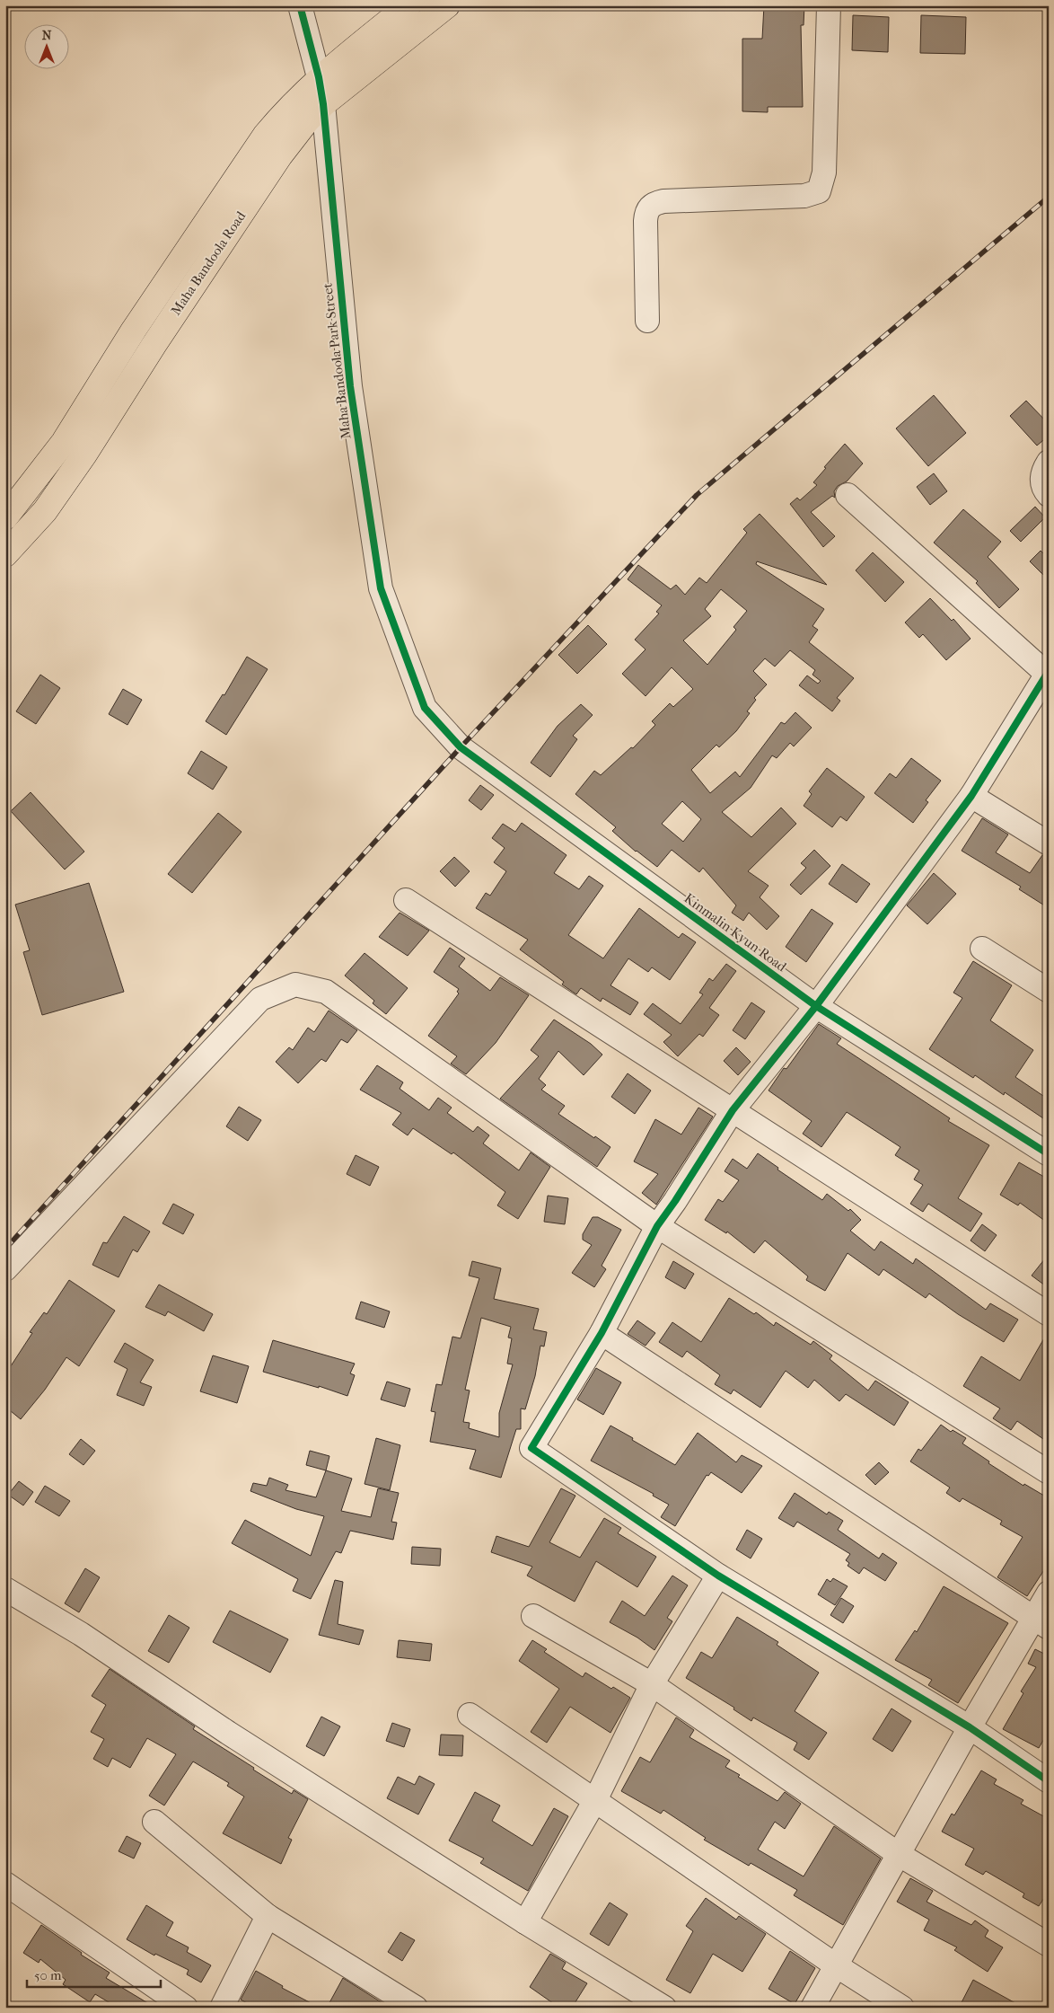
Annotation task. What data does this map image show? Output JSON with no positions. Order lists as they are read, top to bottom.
{
  "streets": {
    "main road": ["Maha Bandoola Road"],
    "street": ["Maha Bandoola Park Street", "Kinmalin Kyun Road"]
  },
  "crossings": [
    ["Maha Bandoola Road", "Maha Bandoola Park Street"],
    ["Maha Bandoola Park Street", "Kinmalin Kyun Road"]
  ],
  "scale_bar": "50 m",
  "north": "top"
}
